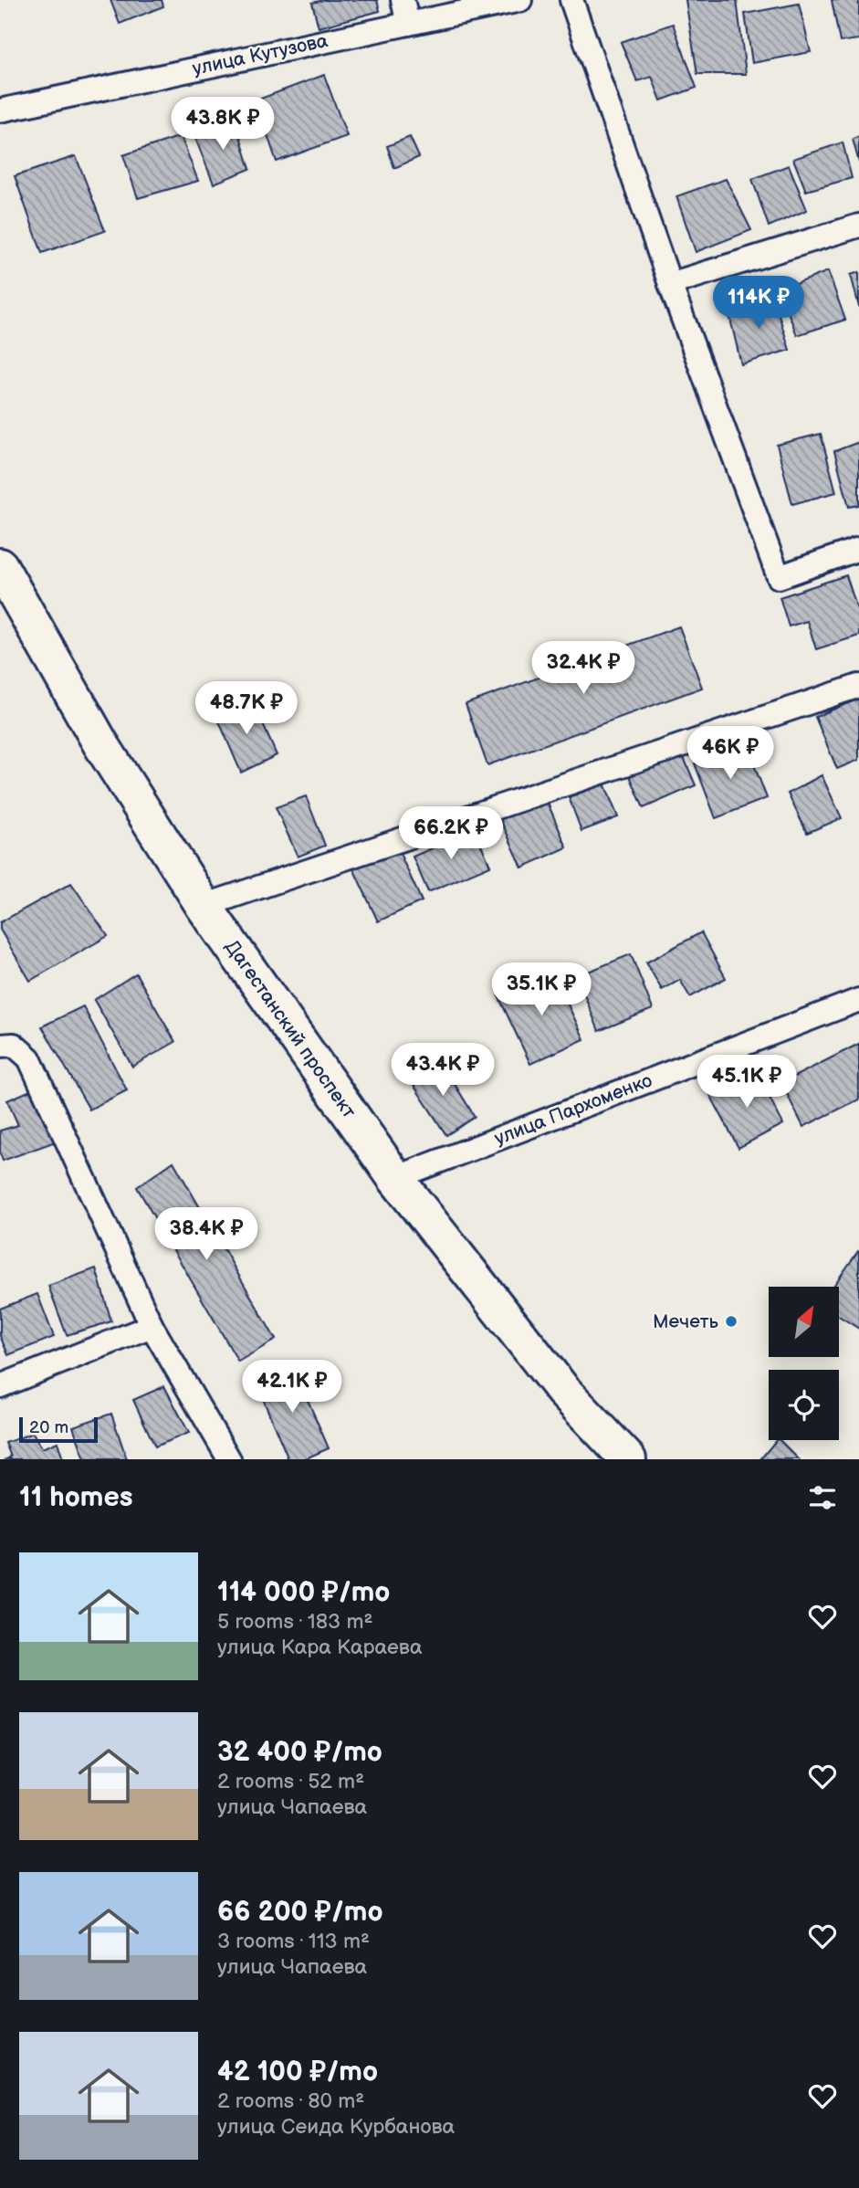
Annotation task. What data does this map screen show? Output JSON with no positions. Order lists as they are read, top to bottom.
{
  "streets": {
    "highway": ["Дагестанский проспект"],
    "street": ["улица Кутузова", "улица Пархоменко"]
  },
  "crossings": [
    ["Дагестанский проспект", "улица Пархоменко"]
  ],
  "places": ["Мечеть"],
  "scale_bar": "20 m",
  "north": "top right",
  "page": {
    "price": [
      "43.8K ₽",
      "114K ₽",
      "32.4K ₽",
      "48.7K ₽",
      "46K ₽",
      "66.2K ₽",
      "35.1K ₽",
      "43.4K ₽",
      "45.1K ₽",
      "38.4K ₽",
      "42.1K ₽"
    ],
    "scale": "20 m",
    "heading": "11 homes",
    "list": [
      {
        "name": "114 000 ₽/mo",
        "note": "5 rooms · 183 m² · улица Кара Караева"
      },
      {
        "name": "32 400 ₽/mo",
        "note": "2 rooms · 52 m² · улица Чапаева"
      },
      {
        "name": "66 200 ₽/mo",
        "note": "3 rooms · 113 m² · улица Чапаева"
      },
      {
        "name": "42 100 ₽/mo",
        "note": "2 rooms · 80 m² · улица Сеида Курбанова"
      }
    ]
  }
}
